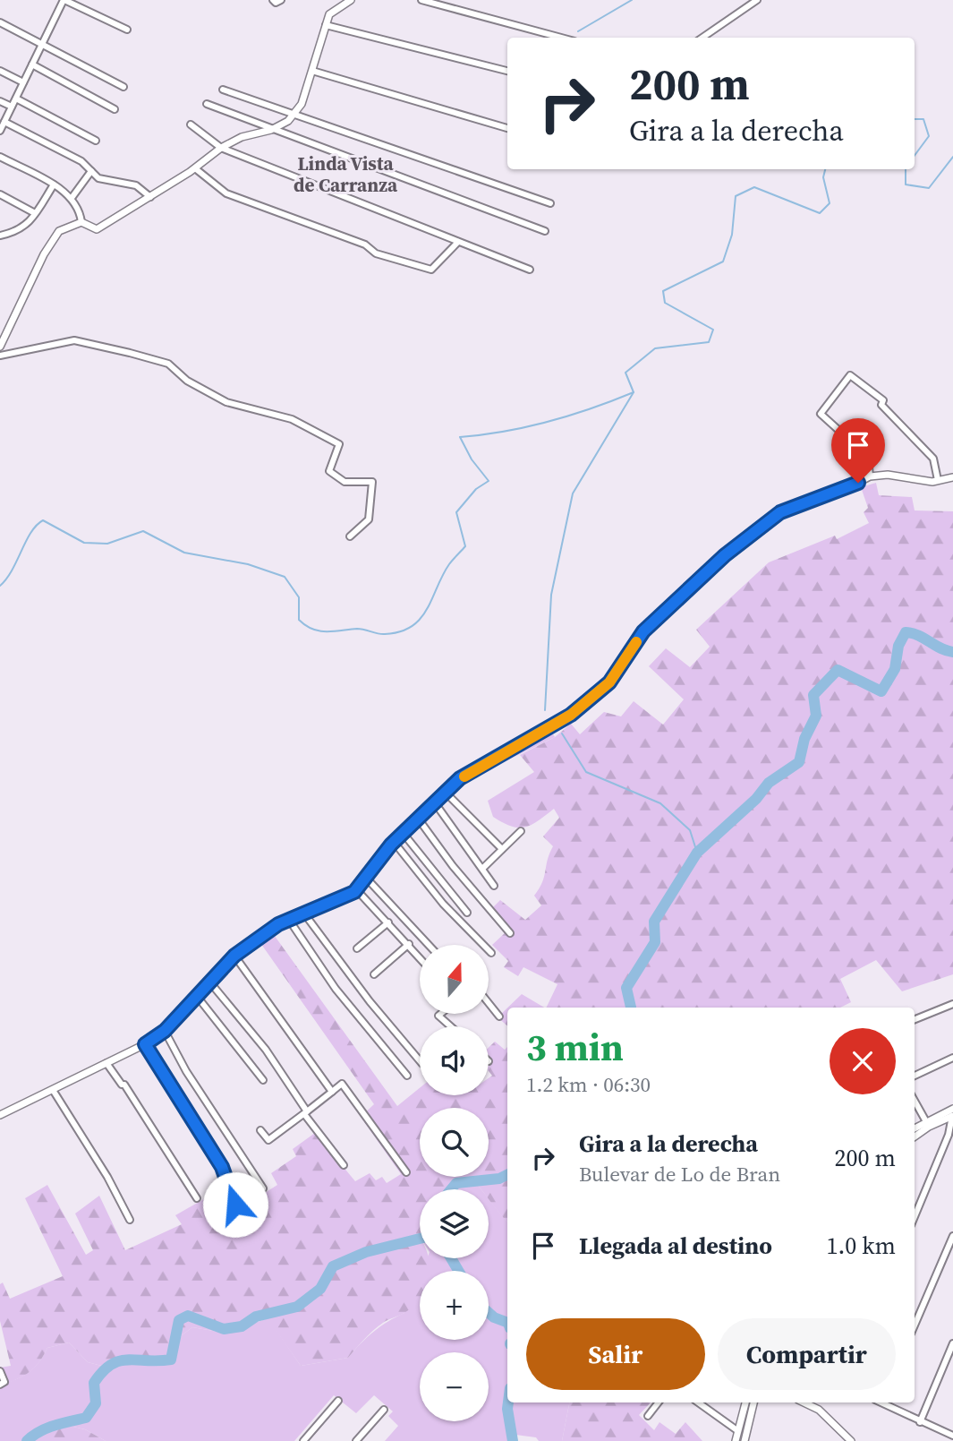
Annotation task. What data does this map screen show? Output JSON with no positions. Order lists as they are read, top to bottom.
{
  "districts": ["Linda Vista de Carranza"],
  "north": "top",
  "page": {
    "turn": ["200 m", "Gira a la derecha"],
    "map_buttons": ["+", "−"],
    "heading": ["3 min", "1.2 km · 06:30"],
    "list": [
      {
        "name": "Gira a la derecha",
        "note": "Bulevar de Lo de Bran",
        "value": "200 m"
      },
      {
        "name": "Llegada al destino",
        "value": "1.0 km"
      }
    ],
    "buttons": ["Salir", "Compartir"]
  }
}
